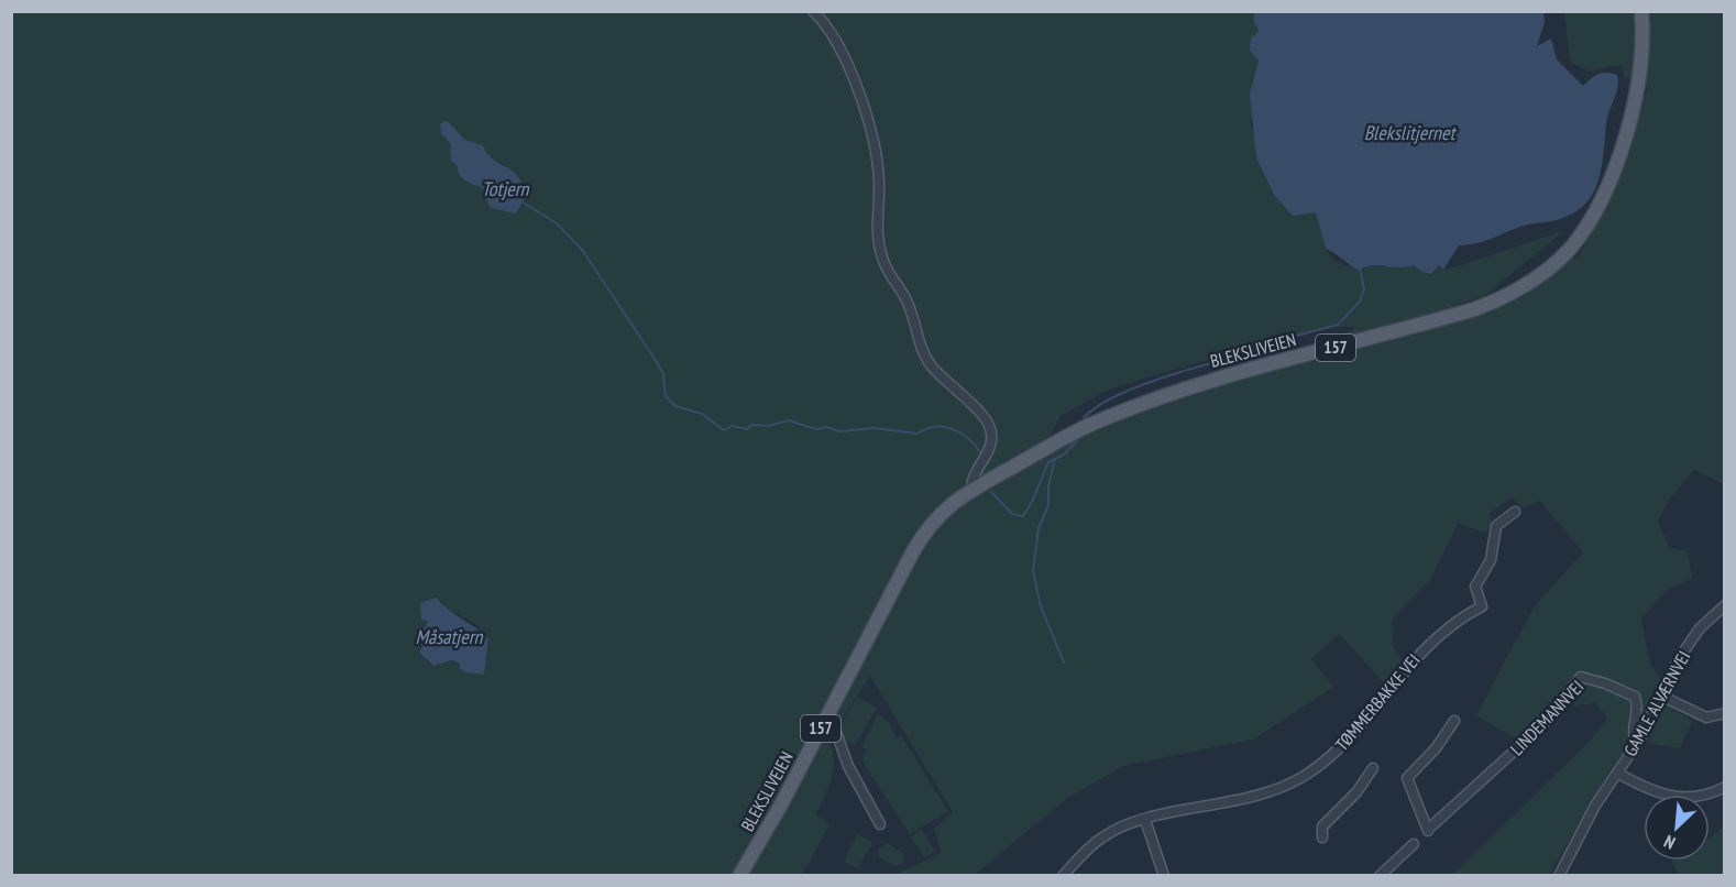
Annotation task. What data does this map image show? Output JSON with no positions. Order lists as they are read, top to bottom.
{
  "streets": {
    "main road": ["157", "BLEKSLIVEIEN"],
    "street": ["TØMMERBAKKE VEI", "GAMLE ALVÆRNVEI", "LINDEMANNVEI"]
  },
  "crossings": [
    ["GAMLE ALVÆRNVEI", "LINDEMANNVEI"]
  ],
  "water": ["Blekslitjernet", "Totjern", "Måsatjern"],
  "north": "bottom left"
}
